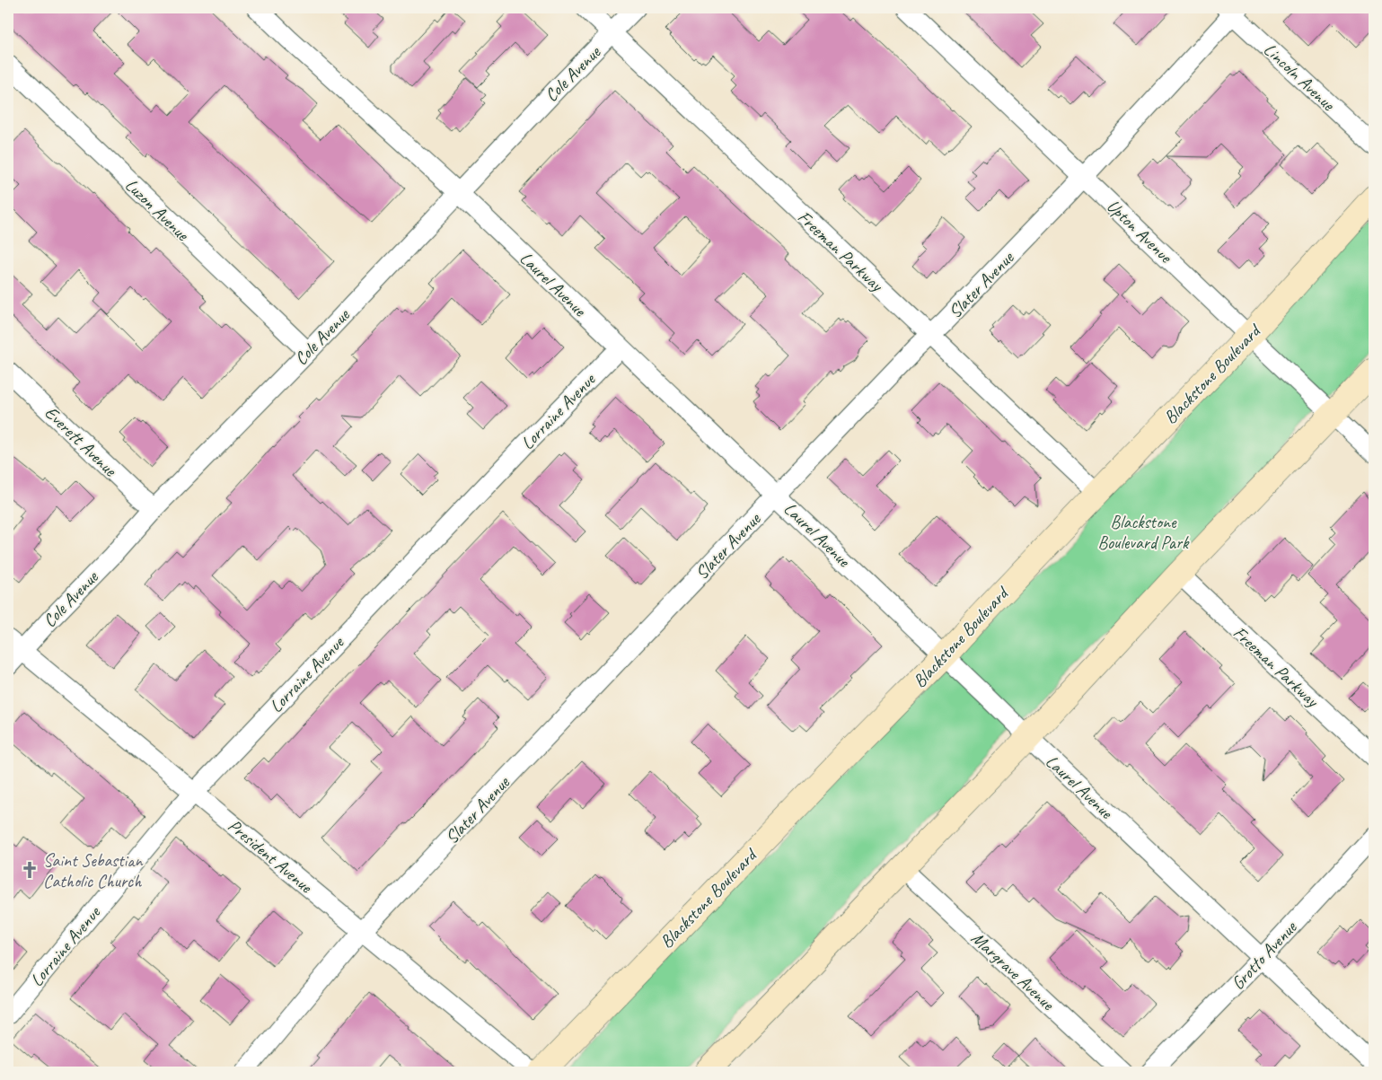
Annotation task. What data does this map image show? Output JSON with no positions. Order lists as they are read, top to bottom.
{
  "streets": {
    "main road": ["Blackstone Boulevard"],
    "street": [
      "Cole Avenue",
      "Lincoln Avenue",
      "Luzon Avenue",
      "Upton Avenue",
      "Freeman Parkway",
      "Laurel Avenue",
      "Slater Avenue",
      "Lorraine Avenue",
      "Everett Avenue",
      "President Avenue",
      "Grotto Avenue",
      "Margrave Avenue"
    ]
  },
  "crossings": [
    ["Cole Avenue", "Luzon Avenue"],
    ["Cole Avenue", "Freeman Parkway"],
    ["Cole Avenue", "Laurel Avenue"],
    ["Cole Avenue", "Everett Avenue"],
    ["Cole Avenue", "President Avenue"],
    ["Lincoln Avenue", "Slater Avenue"],
    ["Upton Avenue", "Slater Avenue"],
    ["Upton Avenue", "Blackstone Boulevard"],
    ["Freeman Parkway", "Slater Avenue"],
    ["Freeman Parkway", "Blackstone Boulevard"],
    ["Laurel Avenue", "Slater Avenue"],
    ["Laurel Avenue", "Blackstone Boulevard"],
    ["Laurel Avenue", "Lorraine Avenue"],
    ["Laurel Avenue", "Grotto Avenue"],
    ["Slater Avenue", "President Avenue"],
    ["Lorraine Avenue", "President Avenue"]
  ],
  "parks": ["Blackstone Boulevard Park"],
  "places": {
    "church": ["Saint Sebastian Catholic Church"]
  }
}
